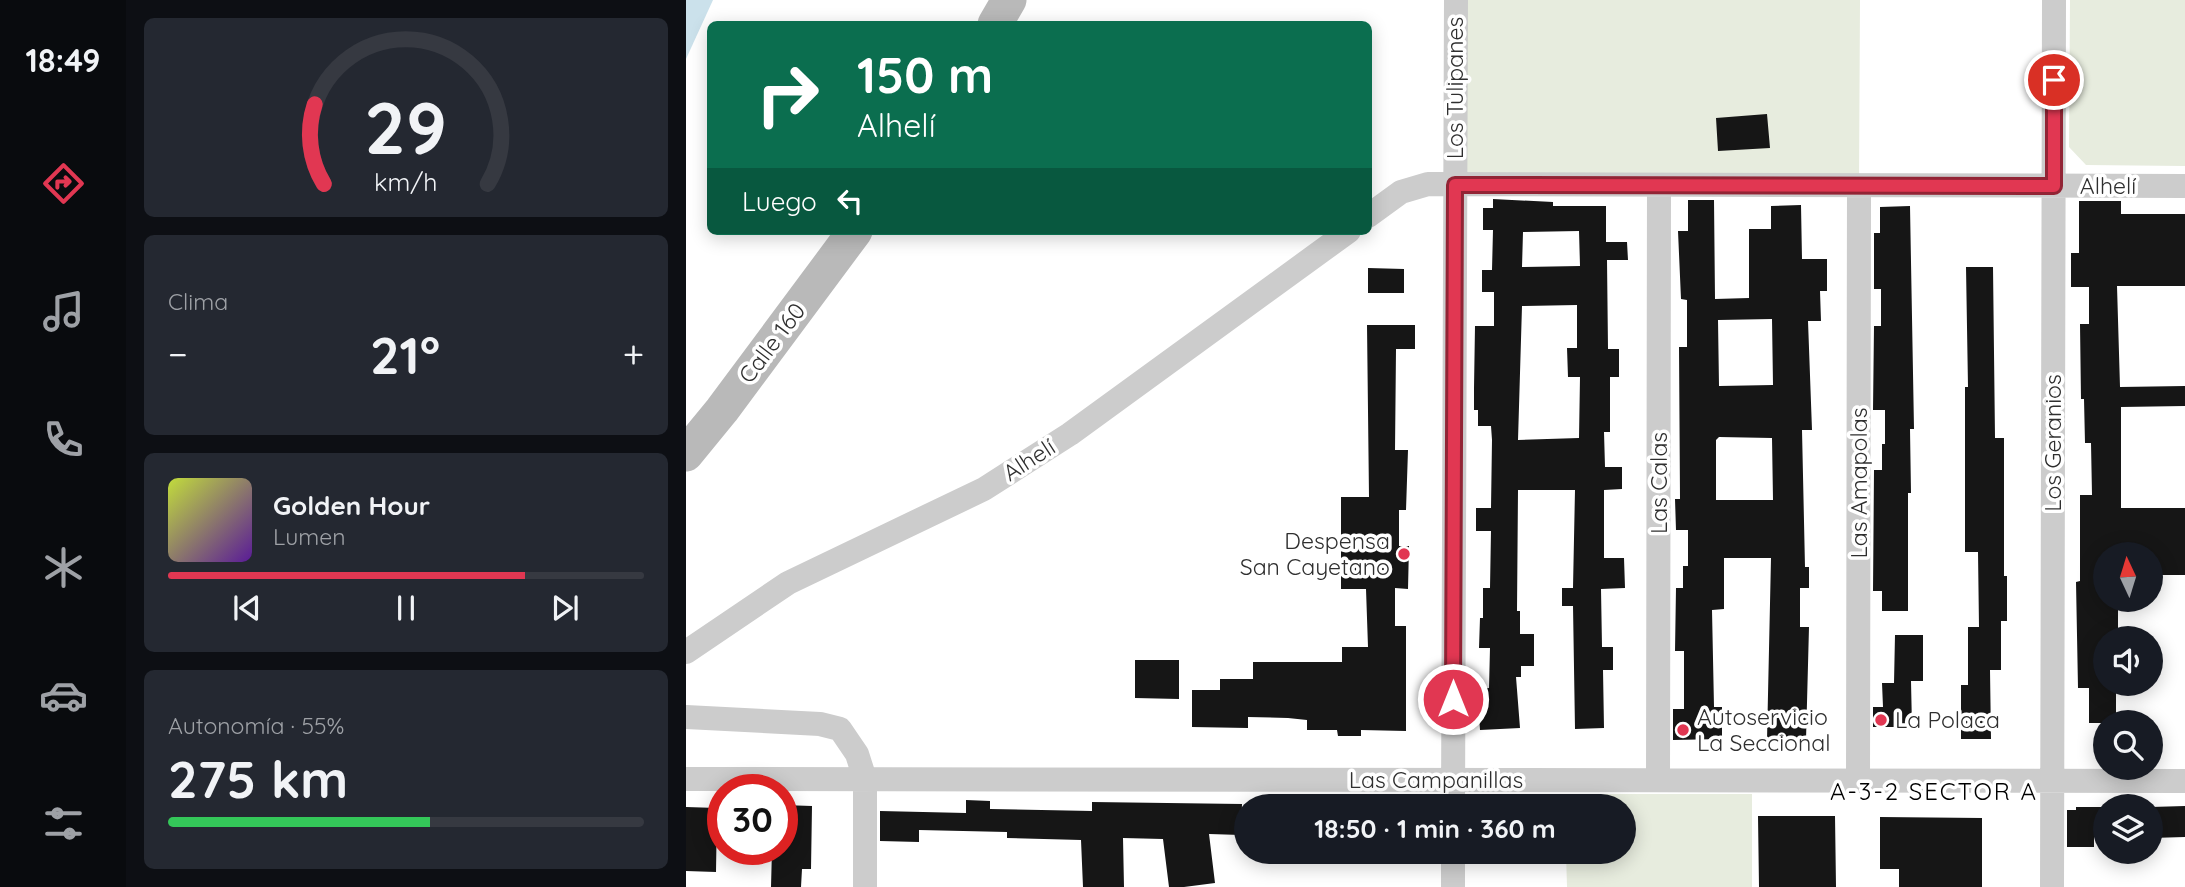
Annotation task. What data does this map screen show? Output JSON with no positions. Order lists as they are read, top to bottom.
{
  "streets": {
    "main road": ["Calle 160"],
    "street": [
      "Los Tulipanes",
      "Alhelí",
      "Los Geranios",
      "Las Calas",
      "Las Amapolas",
      "Las Campanillas"
    ]
  },
  "crossings": [
    ["Los Tulipanes", "Alhelí"],
    ["Los Tulipanes", "Las Campanillas"],
    ["Alhelí", "Los Geranios"],
    ["Alhelí", "Las Calas"],
    ["Alhelí", "Las Amapolas"],
    ["Los Geranios", "Las Campanillas"],
    ["Las Calas", "Las Campanillas"],
    ["Las Amapolas", "Las Campanillas"]
  ],
  "districts": ["A-3-2 SECTOR A"],
  "places": ["Despensa San Cayetano", "La Polaca", "Autoservicio La Seccional"],
  "north": "top",
  "page": {
    "tabs": "18:49",
    "turn": ["150 m", "Alhelí"],
    "then": "Luego",
    "tile": [
      "Clima",
      ["Autonomía · 55%", "275 km"]
    ],
    "heat": ["−", "21°", "+"],
    "song": ["Golden Hour", "Lumen"],
    "limit": "30",
    "trip": "18:50 · 1 min · 360 m",
    "gauge": ["29", "km/h"]
  }
}
